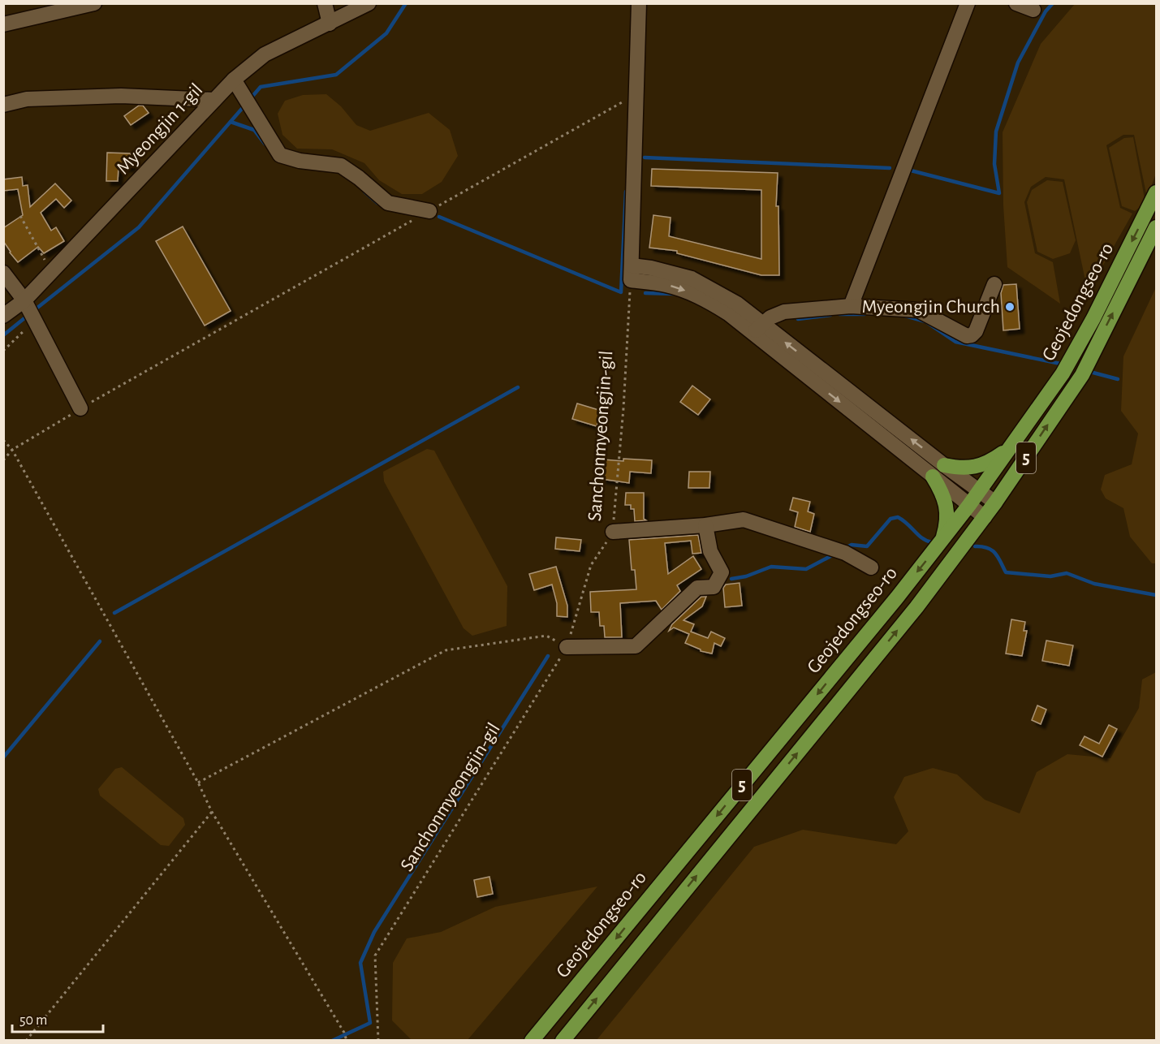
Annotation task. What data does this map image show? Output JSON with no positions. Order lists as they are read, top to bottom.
{
  "streets": {
    "main road": ["Geojedongseo-ro", "5"],
    "street": ["Myeongjin 1-gil"],
    "path": ["Sanchonmyeongjin-gil"]
  },
  "places": ["Myeongjin Church"],
  "scale_bar": "50 m"
}
